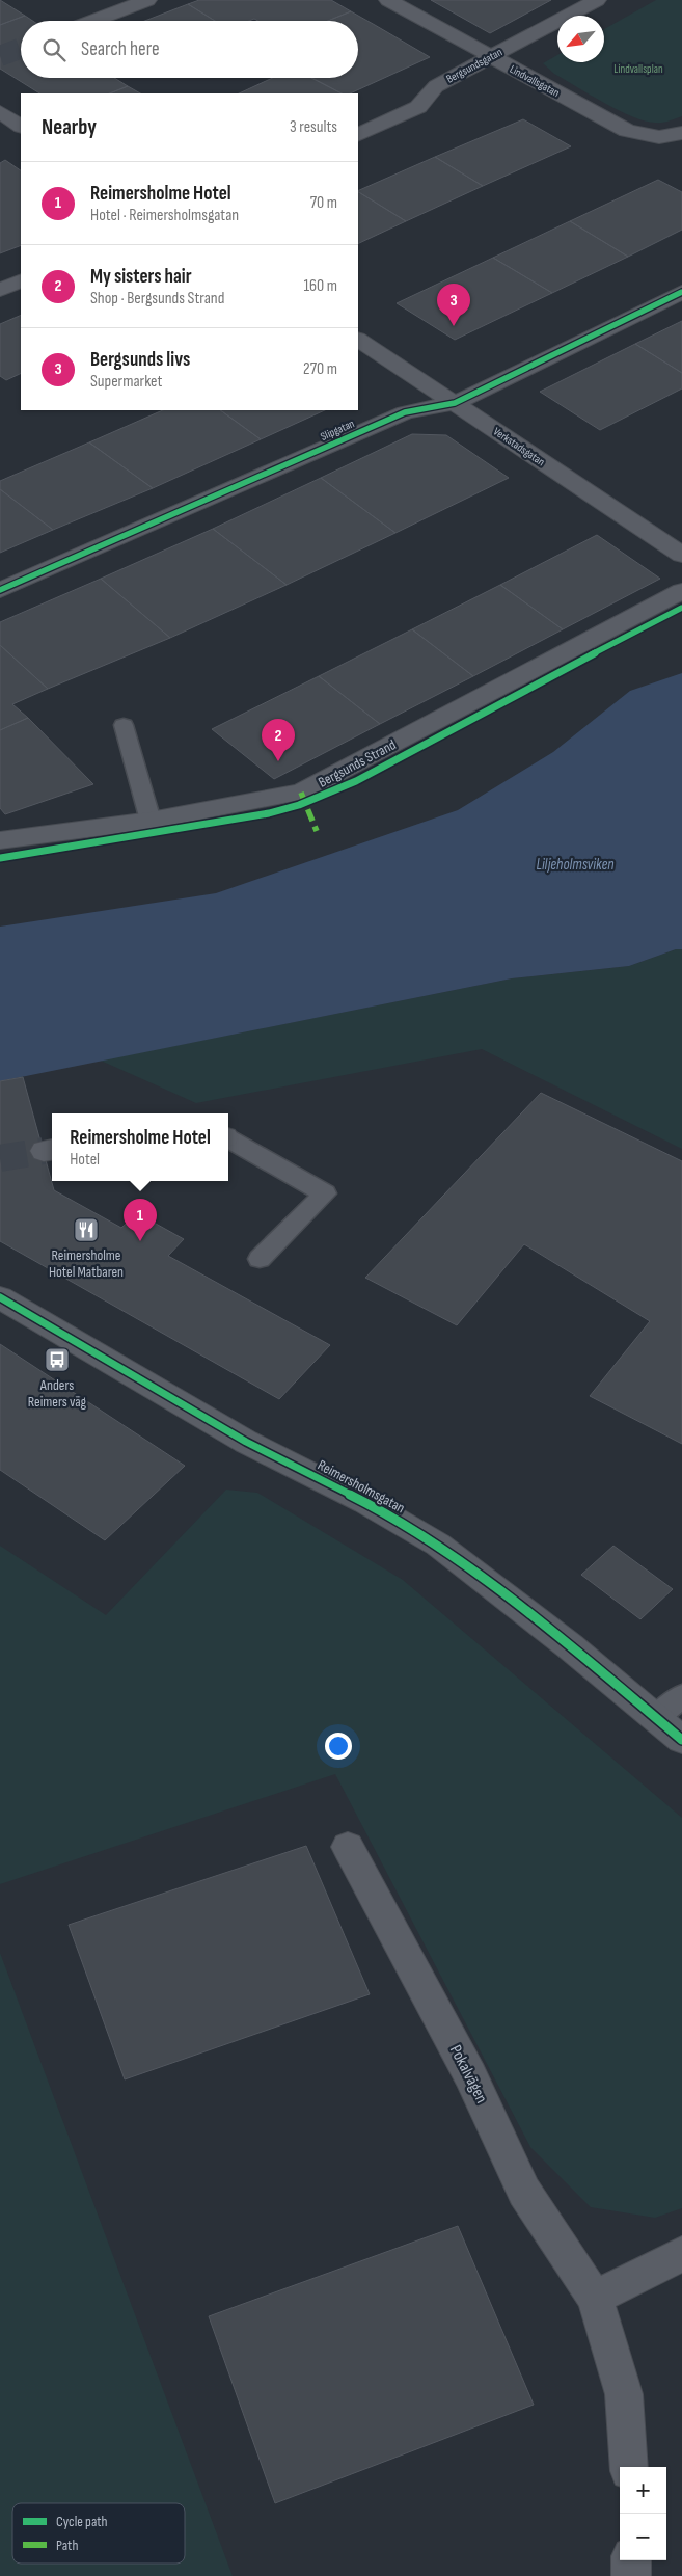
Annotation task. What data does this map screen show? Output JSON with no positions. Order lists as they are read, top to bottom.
{
  "streets": {
    "street": [
      "Bergsundsgatan",
      "Lindvallsgatan",
      "Slipgatan",
      "Verkstadsgatan",
      "Bergsunds Strand",
      "Reimersholmsgatan",
      "Pokalvägen"
    ]
  },
  "crossings": [
    ["Bergsundsgatan", "Lindvallsgatan"],
    ["Slipgatan", "Verkstadsgatan"]
  ],
  "water": ["Liljeholmsviken"],
  "parks": ["Lindvallsplan"],
  "places": {
    "restaurant": ["Reimersholme Hotel Matbaren"],
    "bus stop": ["Anders Reimers väg"]
  },
  "legend": ["Cycle path", "Path"],
  "north": "bottom left",
  "page": {
    "search": "Search here",
    "heading": ["Nearby", "3 results"],
    "list": [
      {
        "mark": "1",
        "name": "Reimersholme Hotel",
        "note": "Hotel · Reimersholmsgatan",
        "value": "70 m"
      },
      {
        "mark": "2",
        "name": "My sisters hair",
        "note": "Shop · Bergsunds Strand",
        "value": "160 m"
      },
      {
        "mark": "3",
        "name": "Bergsunds livs",
        "note": "Supermarket",
        "value": "270 m"
      }
    ],
    "pins": ["3", "2", "1"],
    "popup": ["Reimersholme Hotel", "Hotel"],
    "map_buttons": ["+", "−"]
  }
}
